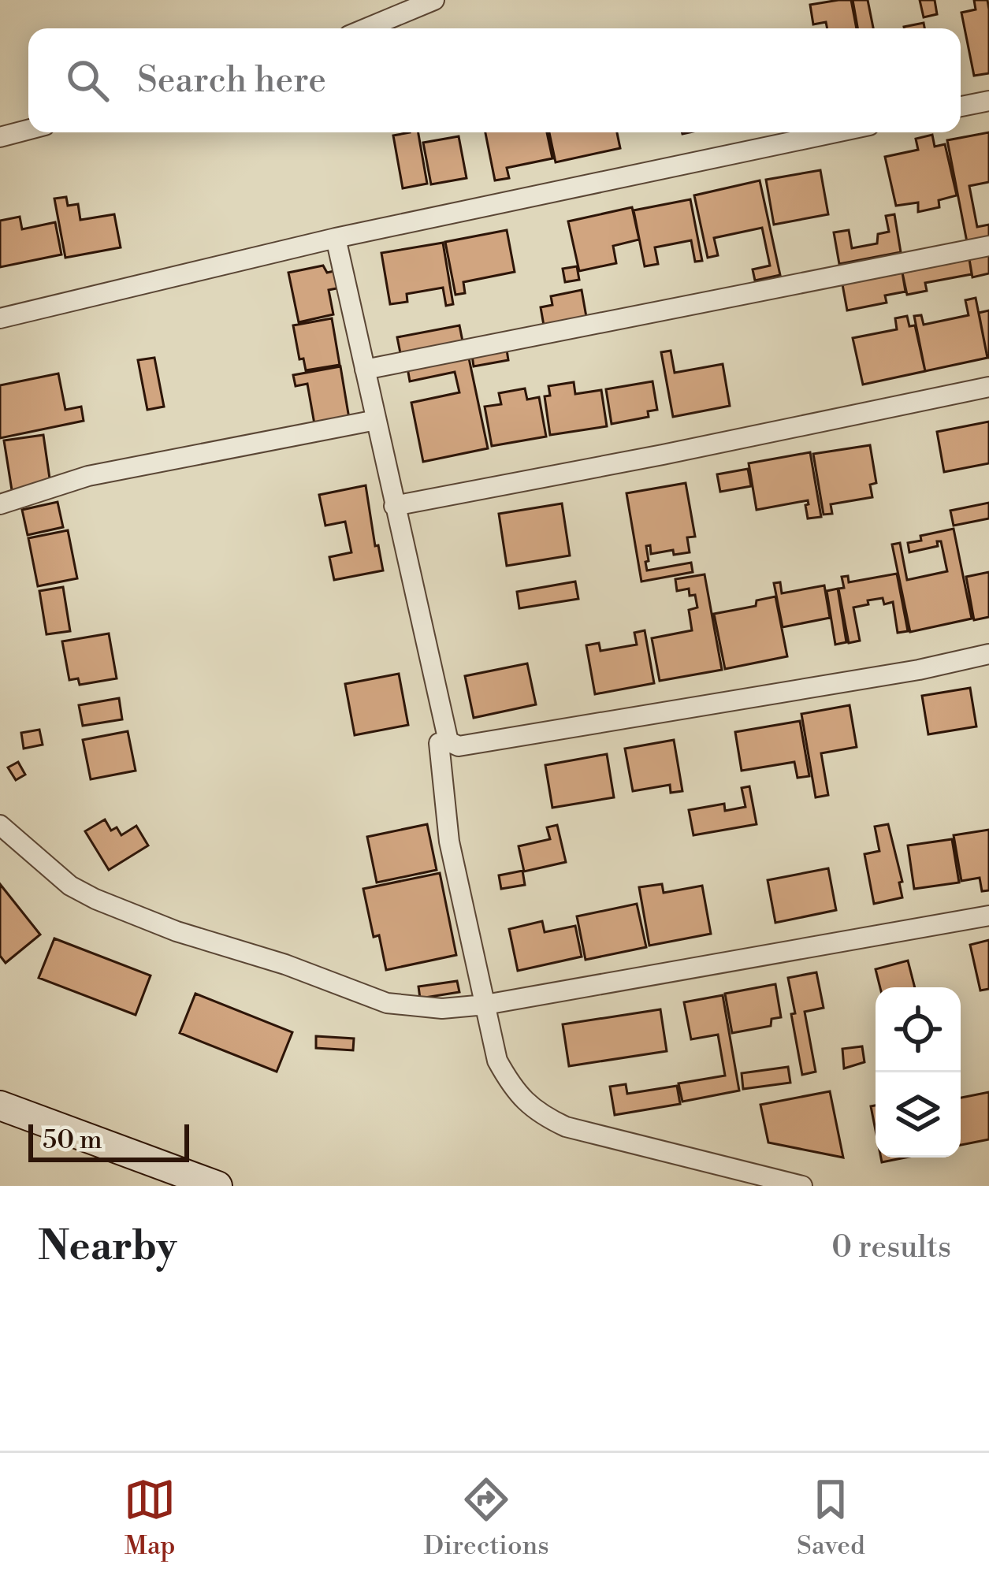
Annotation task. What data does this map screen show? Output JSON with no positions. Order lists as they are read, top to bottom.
{
  "scale_bar": "50 m",
  "page": {
    "search": "Search here",
    "scale": "50 m",
    "heading": ["Nearby", "0 results"],
    "nav": ["Map", "Directions", "Saved"]
  }
}
